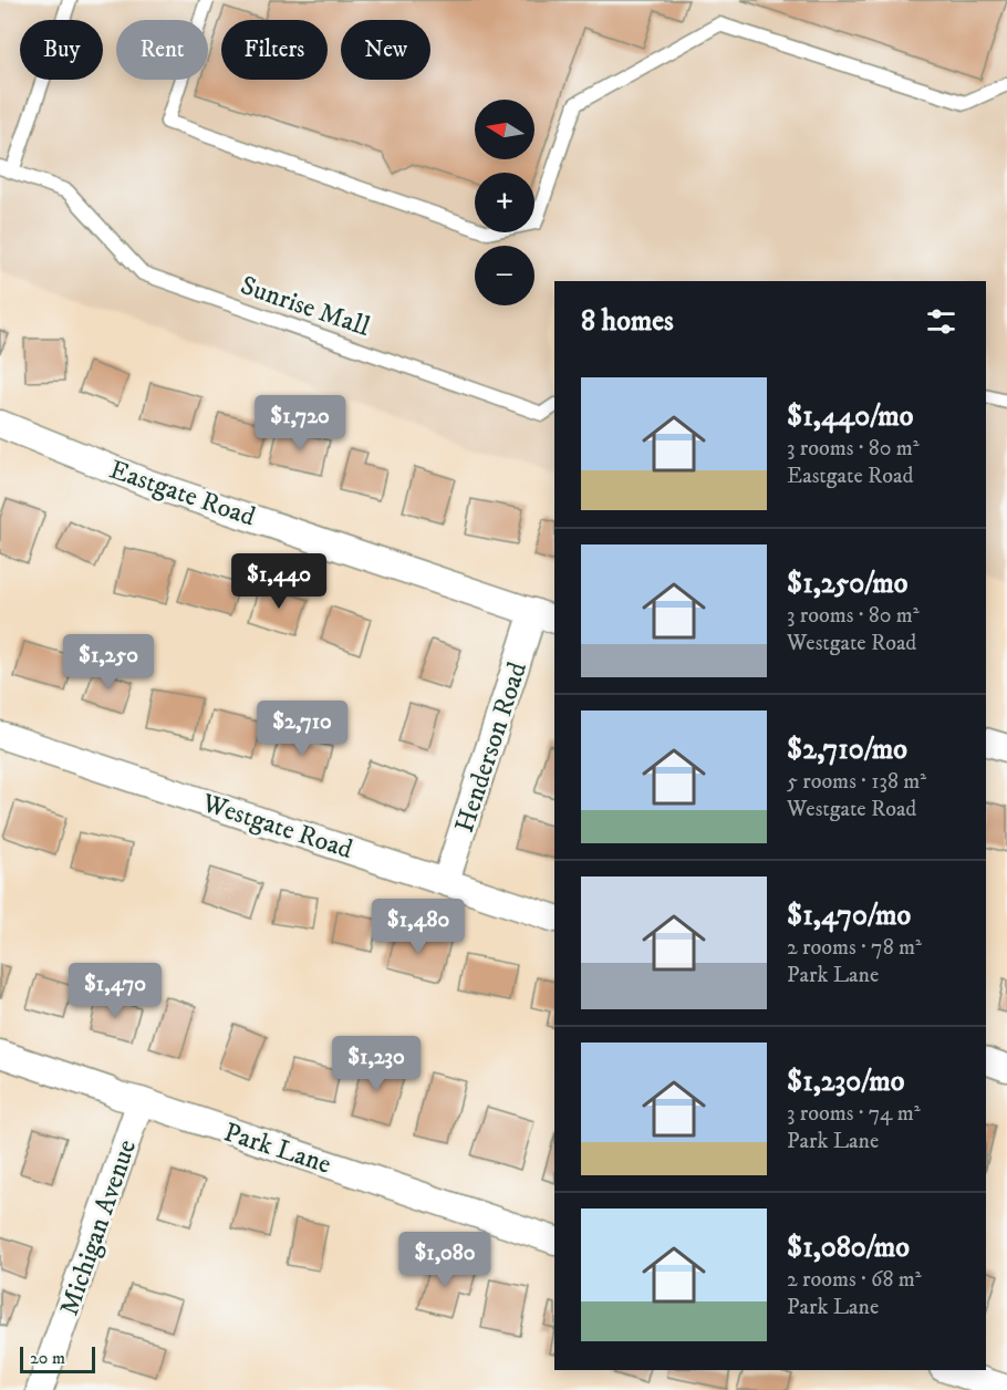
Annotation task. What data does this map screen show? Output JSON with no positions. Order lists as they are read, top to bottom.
{
  "streets": {
    "street": [
      "Eastgate Road",
      "Henderson Road",
      "Westgate Road",
      "Park Lane",
      "Michigan Avenue"
    ],
    "lane": ["Sunrise Mall"]
  },
  "crossings": [
    ["Eastgate Road", "Henderson Road"],
    ["Henderson Road", "Westgate Road"],
    ["Park Lane", "Michigan Avenue"]
  ],
  "scale_bar": "20 m",
  "north": "left",
  "page": {
    "chip": [
      "Buy",
      "Rent",
      "Filters",
      "New"
    ],
    "map_buttons": ["+", "−"],
    "heading": "8 homes",
    "list": [
      {
        "name": "$1,440/mo",
        "note": "3 rooms · 80 m² · Eastgate Road"
      },
      {
        "name": "$1,250/mo",
        "note": "3 rooms · 80 m² · Westgate Road"
      },
      {
        "name": "$2,710/mo",
        "note": "5 rooms · 138 m² · Westgate Road"
      },
      {
        "name": "$1,470/mo",
        "note": "2 rooms · 78 m² · Park Lane"
      },
      {
        "name": "$1,230/mo",
        "note": "3 rooms · 74 m² · Park Lane"
      },
      {
        "name": "$1,080/mo",
        "note": "2 rooms · 68 m² · Park Lane"
      }
    ],
    "price": [
      "$1,720",
      "$1,440",
      "$1,250",
      "$2,710",
      "$1,480",
      "$1,470",
      "$1,230",
      "$1,080"
    ],
    "scale": "20 m"
  }
}
